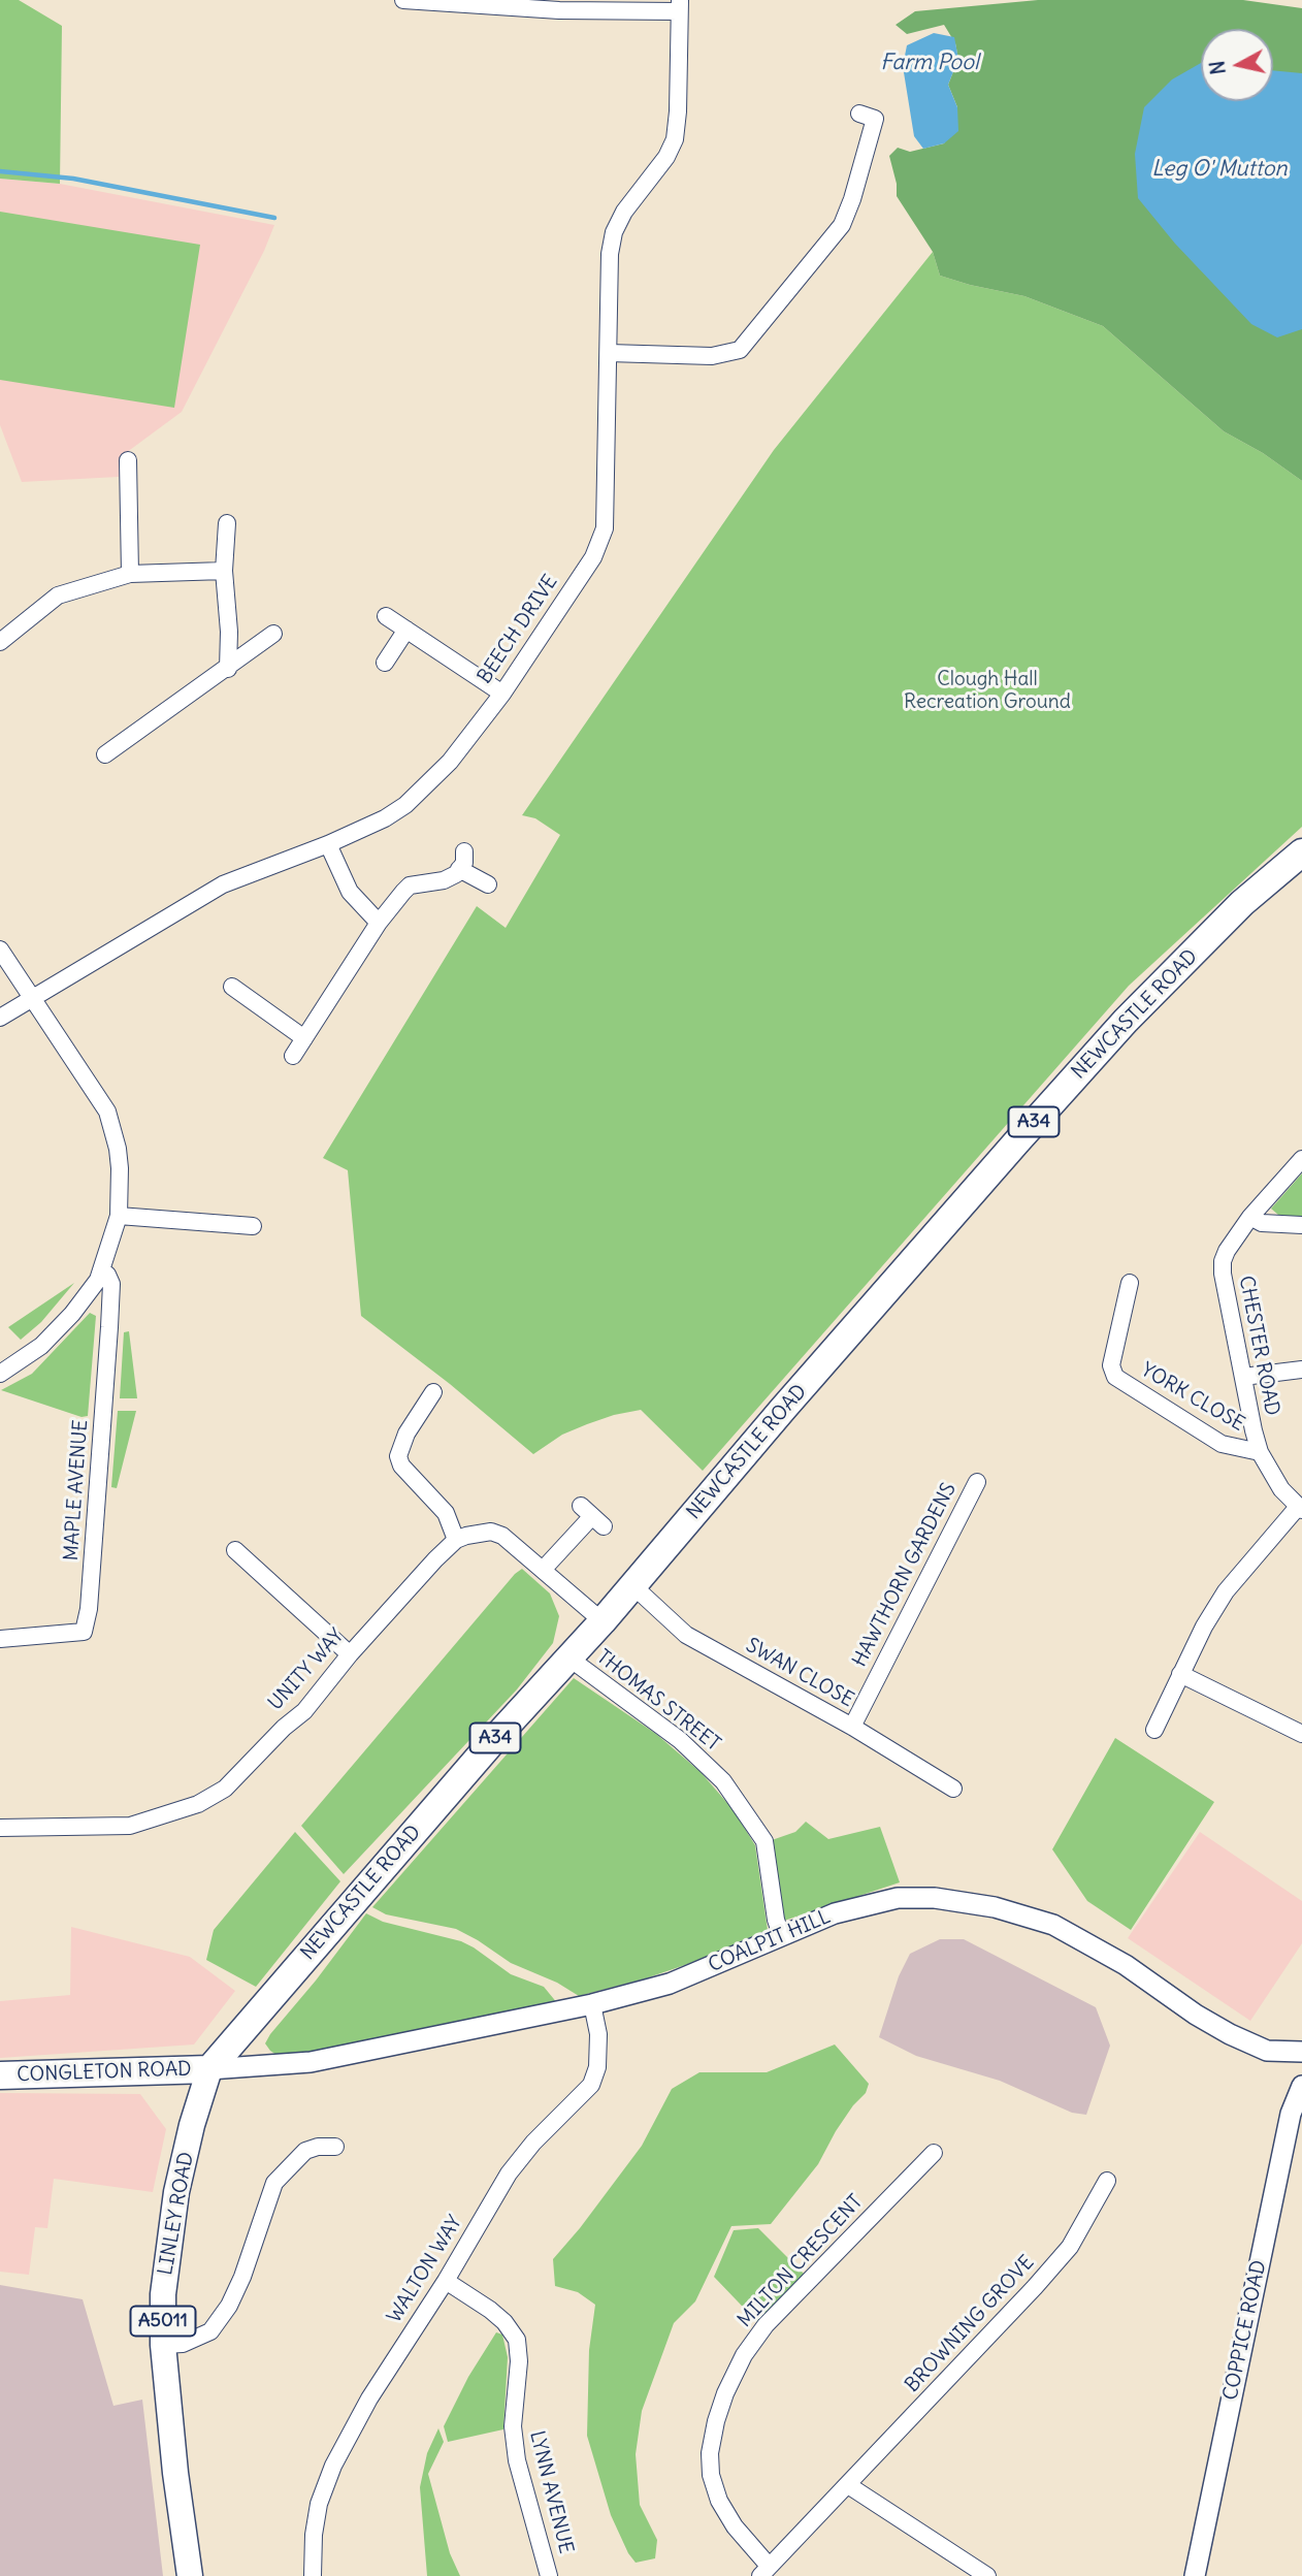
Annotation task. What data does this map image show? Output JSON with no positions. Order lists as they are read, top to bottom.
{
  "streets": {
    "highway": ["NEWCASTLE ROAD", "A34", "CONGLETON ROAD"],
    "main road": ["LINLEY ROAD", "A5011"],
    "street": [
      "BEECH DRIVE",
      "CHESTER ROAD",
      "YORK CLOSE",
      "MAPLE AVENUE",
      "HAWTHORN GARDENS",
      "UNITY WAY",
      "SWAN CLOSE",
      "THOMAS STREET",
      "COALPIT HILL",
      "MILTON CRESCENT",
      "WALTON WAY",
      "BROWNING GROVE",
      "COPPICE ROAD",
      "LYNN AVENUE"
    ]
  },
  "crossings": [
    ["NEWCASTLE ROAD", "SWAN CLOSE"],
    ["NEWCASTLE ROAD", "THOMAS STREET"],
    ["NEWCASTLE ROAD", "COALPIT HILL"],
    ["NEWCASTLE ROAD", "CONGLETON ROAD"],
    ["NEWCASTLE ROAD", "LINLEY ROAD"],
    ["CHESTER ROAD", "YORK CLOSE"],
    ["HAWTHORN GARDENS", "SWAN CLOSE"],
    ["THOMAS STREET", "COALPIT HILL"],
    ["COALPIT HILL", "CONGLETON ROAD"],
    ["COALPIT HILL", "LINLEY ROAD"],
    ["COALPIT HILL", "WALTON WAY"],
    ["CONGLETON ROAD", "LINLEY ROAD"],
    ["WALTON WAY", "LYNN AVENUE"]
  ],
  "water": ["Farm Pool", "Leg O' Mutton"],
  "parks": ["Clough Hall Recreation Ground"],
  "north": "left"
}
